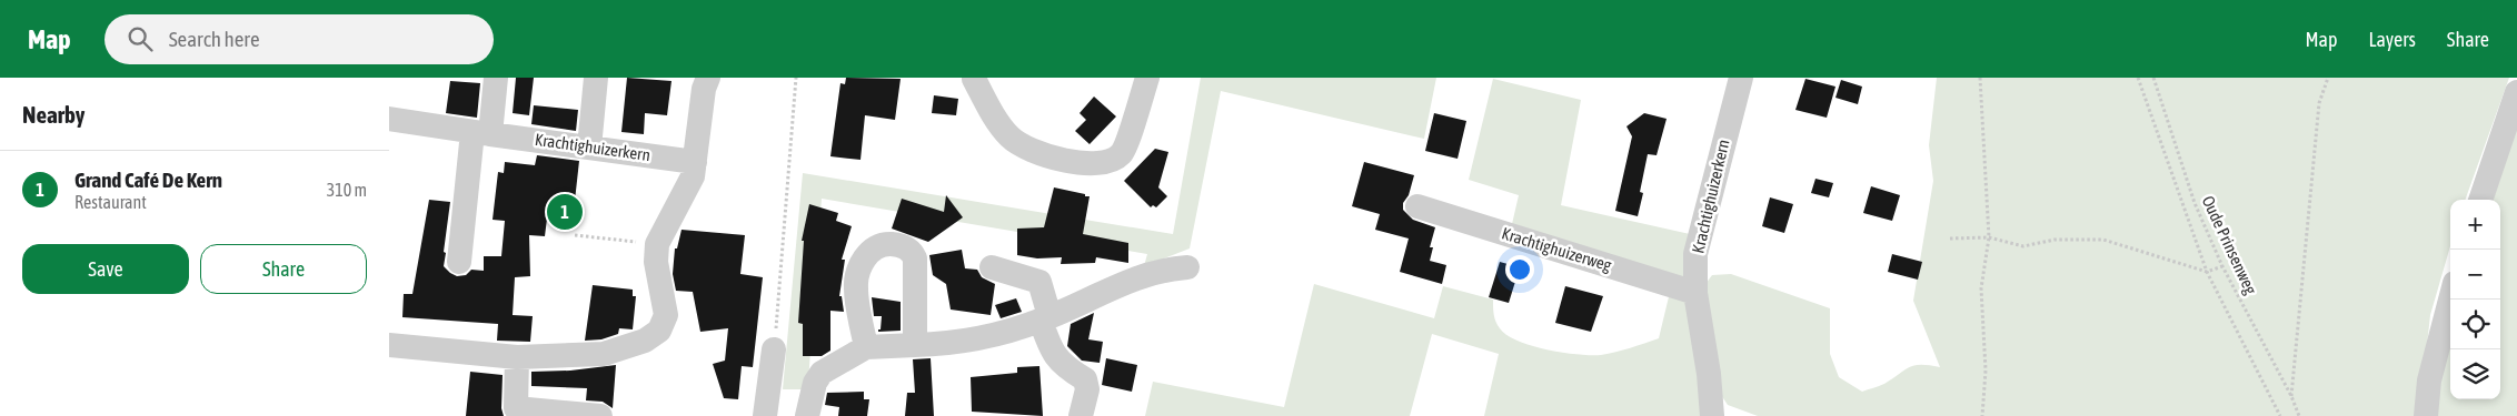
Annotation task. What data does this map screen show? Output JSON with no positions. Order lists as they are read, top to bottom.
{
  "streets": {
    "street": ["Krachtighuizerkern", "Krachtighuizerweg"],
    "path": ["Oude Prinsenweg"]
  },
  "crossings": [
    ["Krachtighuizerkern", "Krachtighuizerweg"]
  ],
  "page": {
    "header": "Map",
    "search": "Search here",
    "nav": ["Map", "Layers", "Share"],
    "heading": "Nearby",
    "list": [
      {
        "mark": "1",
        "name": "Grand Café De Kern",
        "note": "Restaurant",
        "value": "310 m"
      }
    ],
    "pins": "1",
    "map_buttons": ["+", "−"],
    "buttons": ["Save", "Share"]
  }
}
